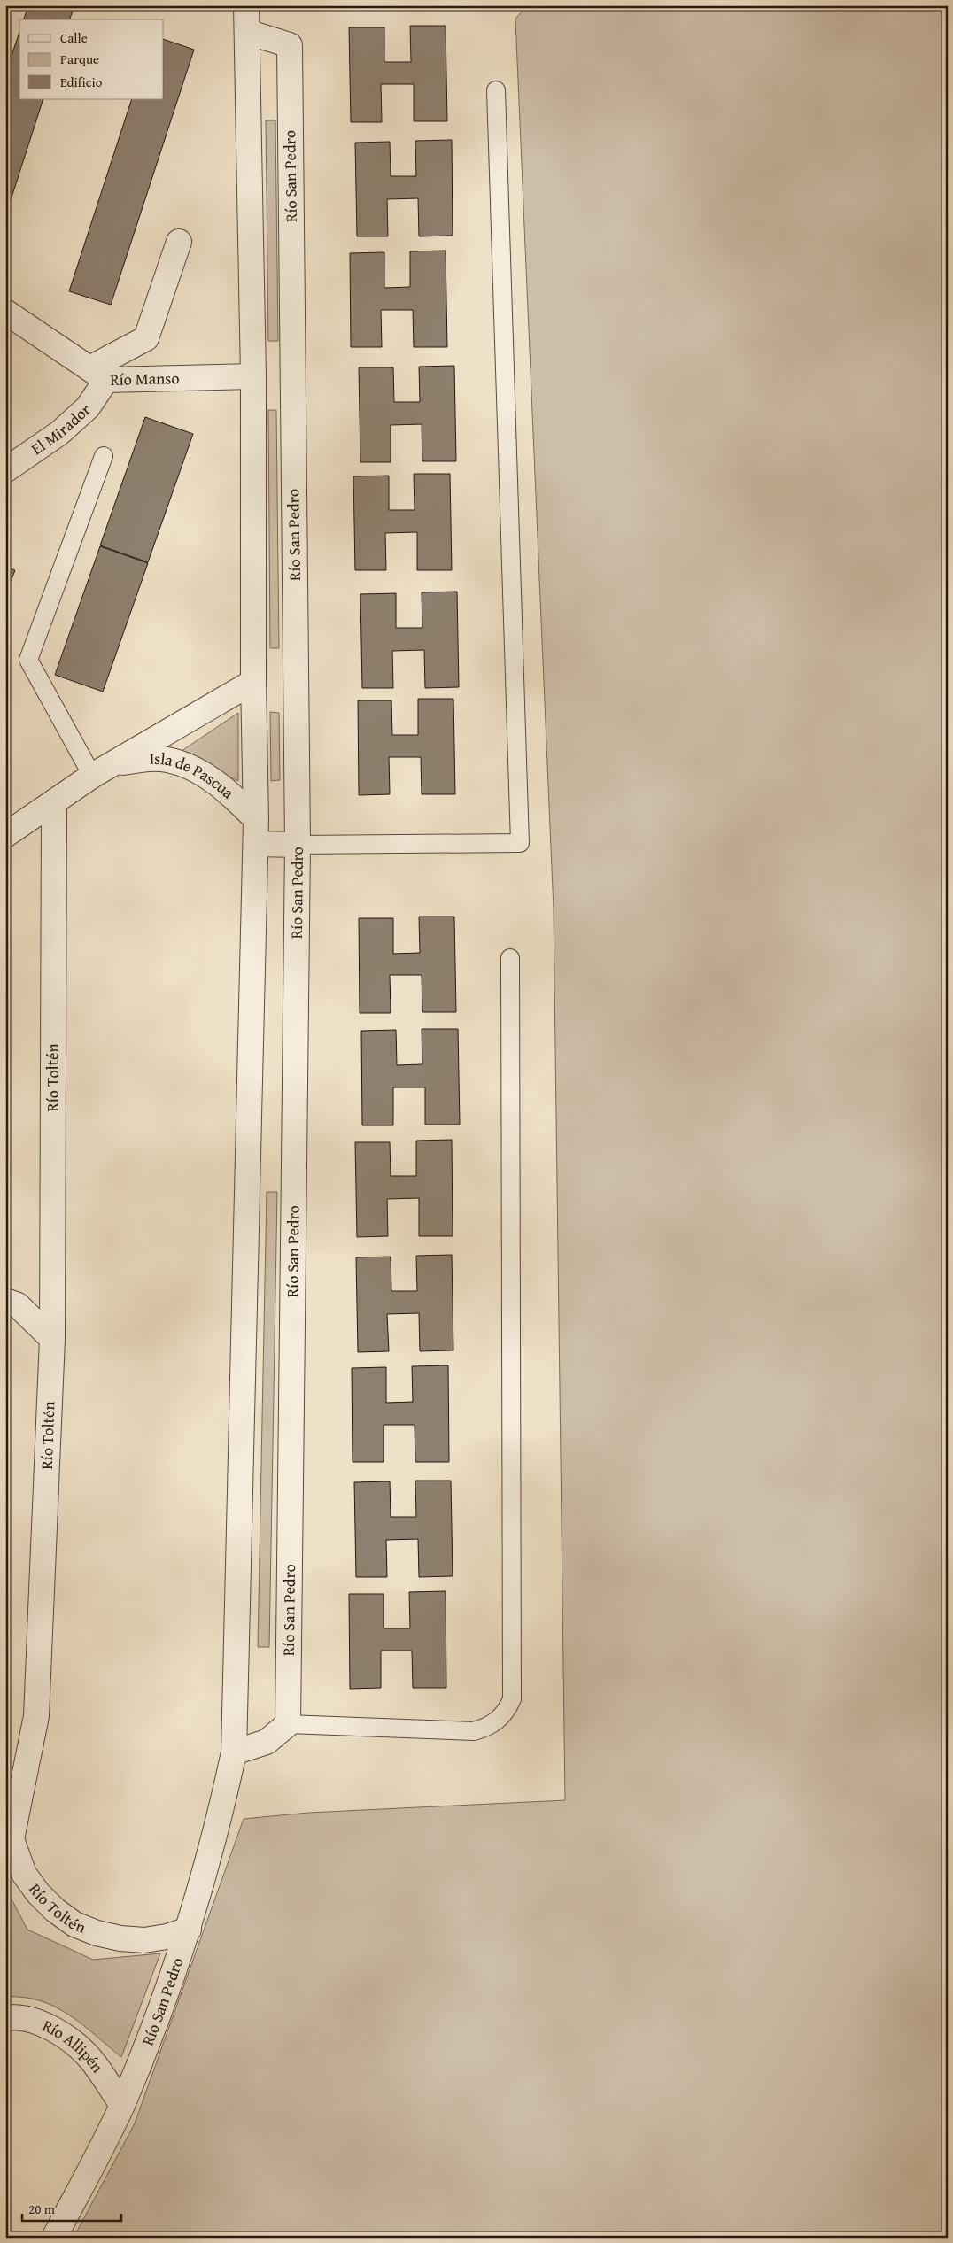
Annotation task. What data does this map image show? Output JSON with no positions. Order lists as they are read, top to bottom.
{
  "streets": {
    "street": [
      "Río San Pedro",
      "Río Manso",
      "El Mirador",
      "Isla de Pascua",
      "Río Toltén",
      "Río Allipén"
    ]
  },
  "crossings": [
    ["Río San Pedro", "Río Manso"],
    ["Río San Pedro", "Isla de Pascua"],
    ["Río San Pedro", "Río Toltén"],
    ["Río San Pedro", "Río Allipén"],
    ["Río Manso", "El Mirador"],
    ["Isla de Pascua", "Río Toltén"]
  ],
  "legend": ["Calle", "Parque", "Edificio"],
  "scale_bar": "20 m"
}
